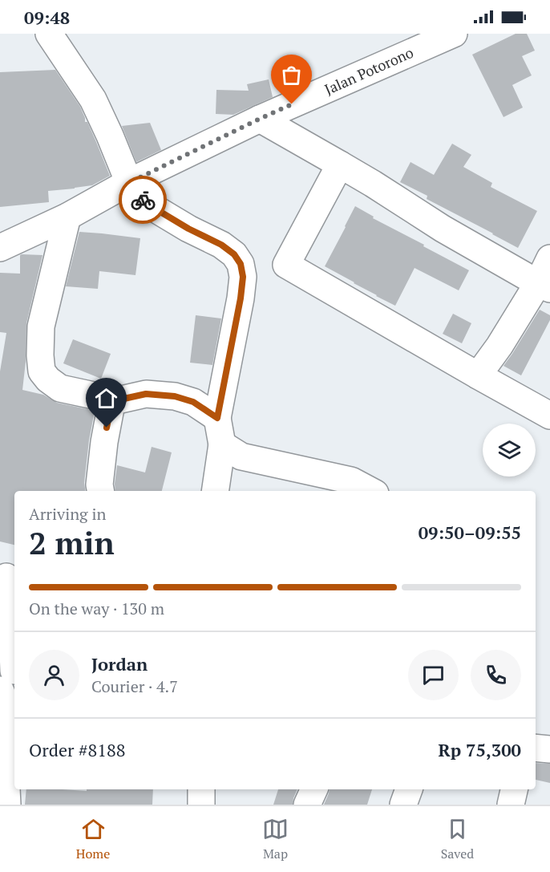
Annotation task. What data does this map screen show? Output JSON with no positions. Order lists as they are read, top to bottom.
{
  "streets": {
    "street": ["Jalan Potorono"]
  },
  "page": {
    "status": "09:48",
    "heading": ["2 min", "Arriving in", "09:50–09:55"],
    "panel": [
      "Jordan",
      "Courier · 4.7",
      "Order #8188",
      "Rp 75,300"
    ],
    "bar": "On the way · 130 m",
    "tabs": ["Home", "Map", "Saved"]
  }
}
